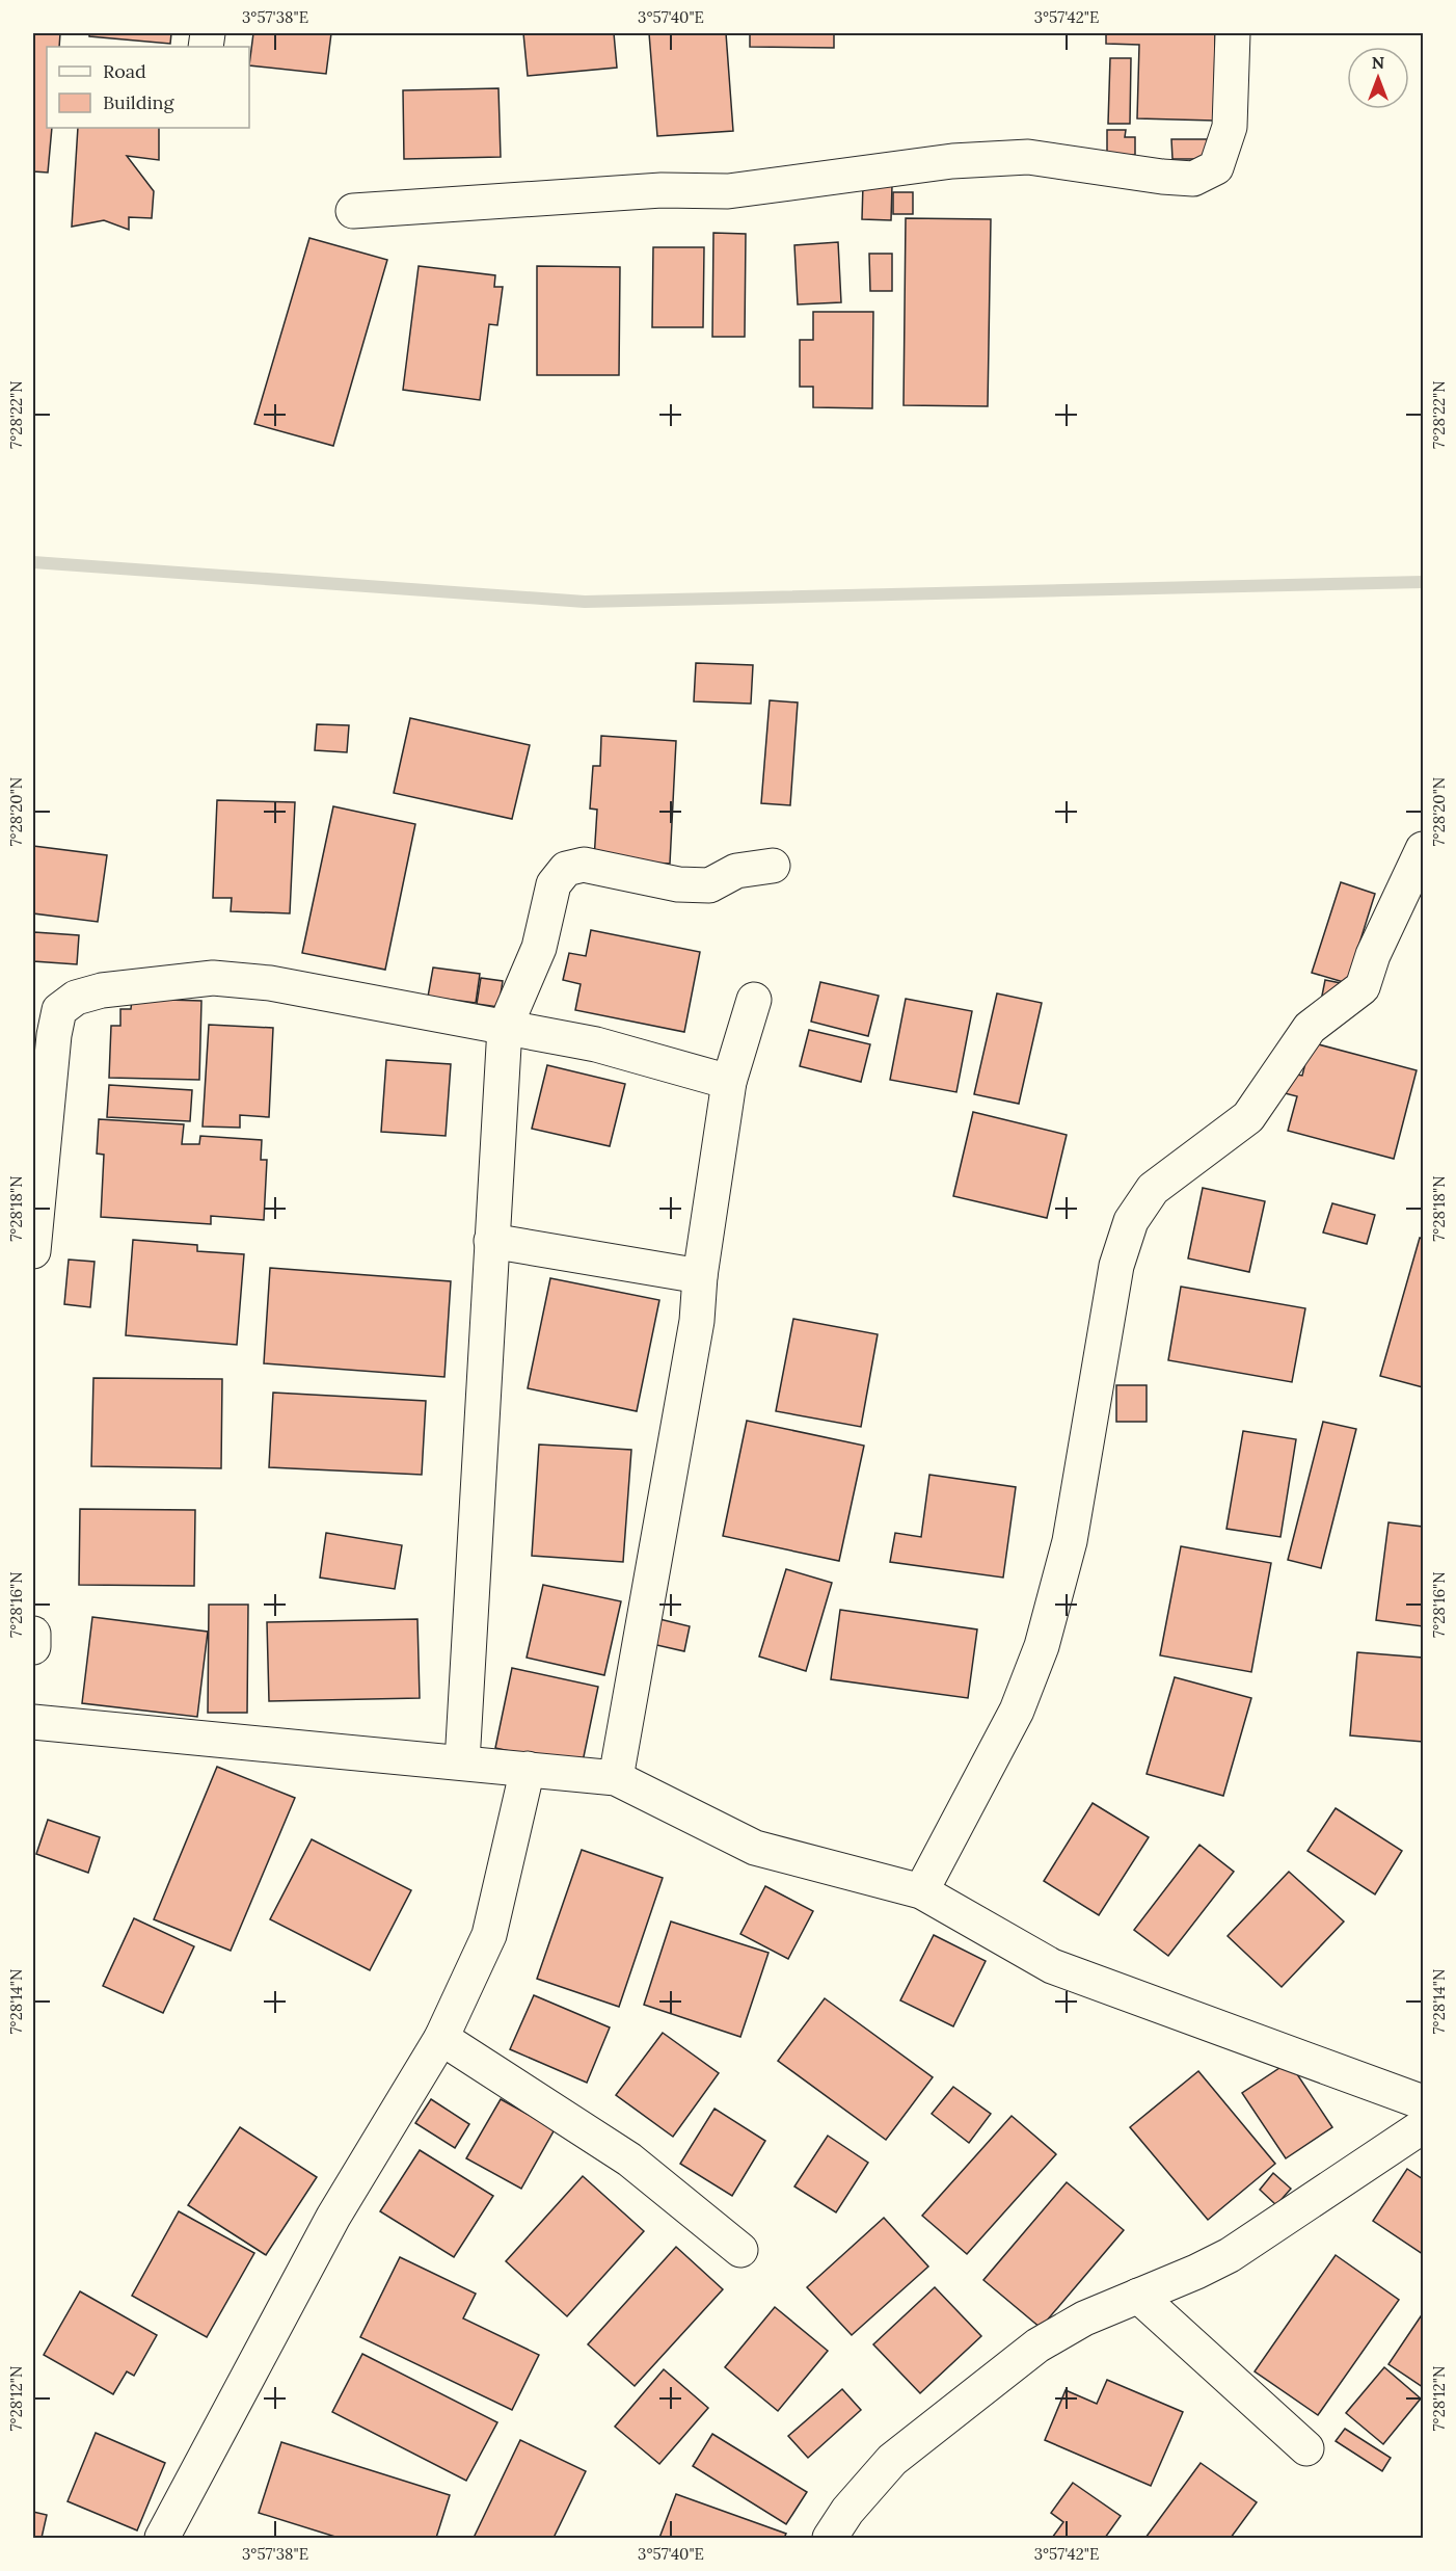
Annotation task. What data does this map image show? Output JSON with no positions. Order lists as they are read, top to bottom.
{
  "legend": ["Road", "Building"],
  "north": "top",
  "coordinates": [
    "3°57'38\"E",
    "3°57'40\"E",
    "3°57'42\"E",
    "7°28'22\"N",
    "7°28'20\"N",
    "7°28'18\"N",
    "7°28'16\"N",
    "7°28'14\"N",
    "7°28'12\"N"
  ]
}
